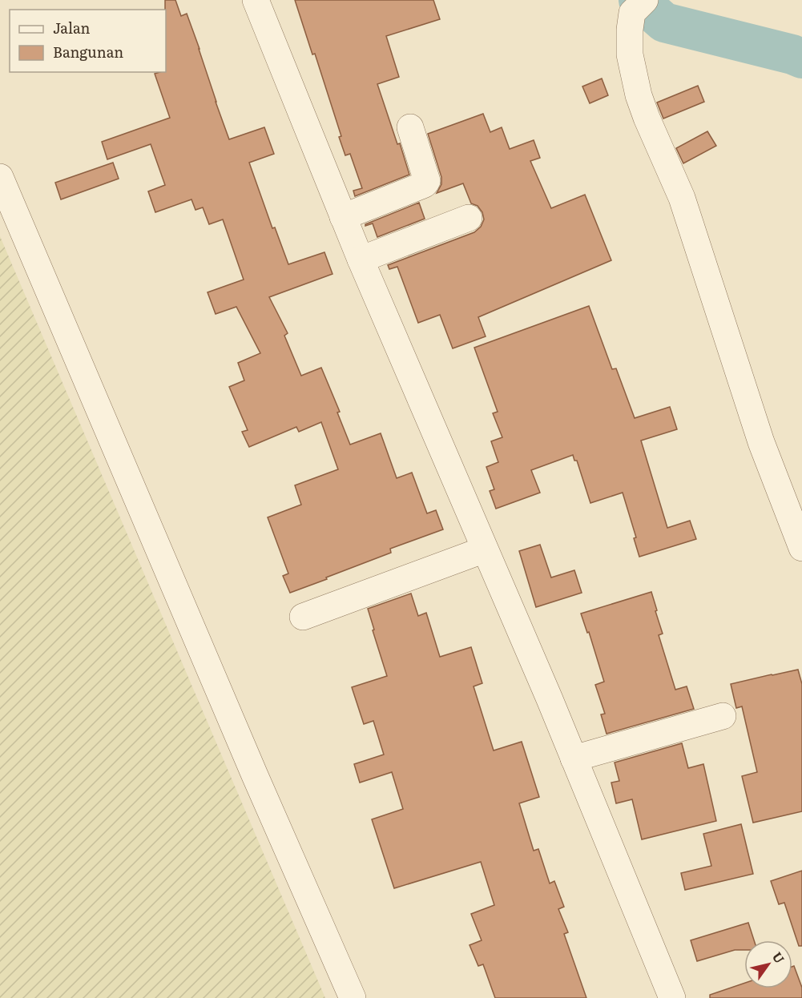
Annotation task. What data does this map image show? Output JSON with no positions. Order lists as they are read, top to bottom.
{
  "legend": ["Jalan", "Bangunan"],
  "north": "top right"
}
